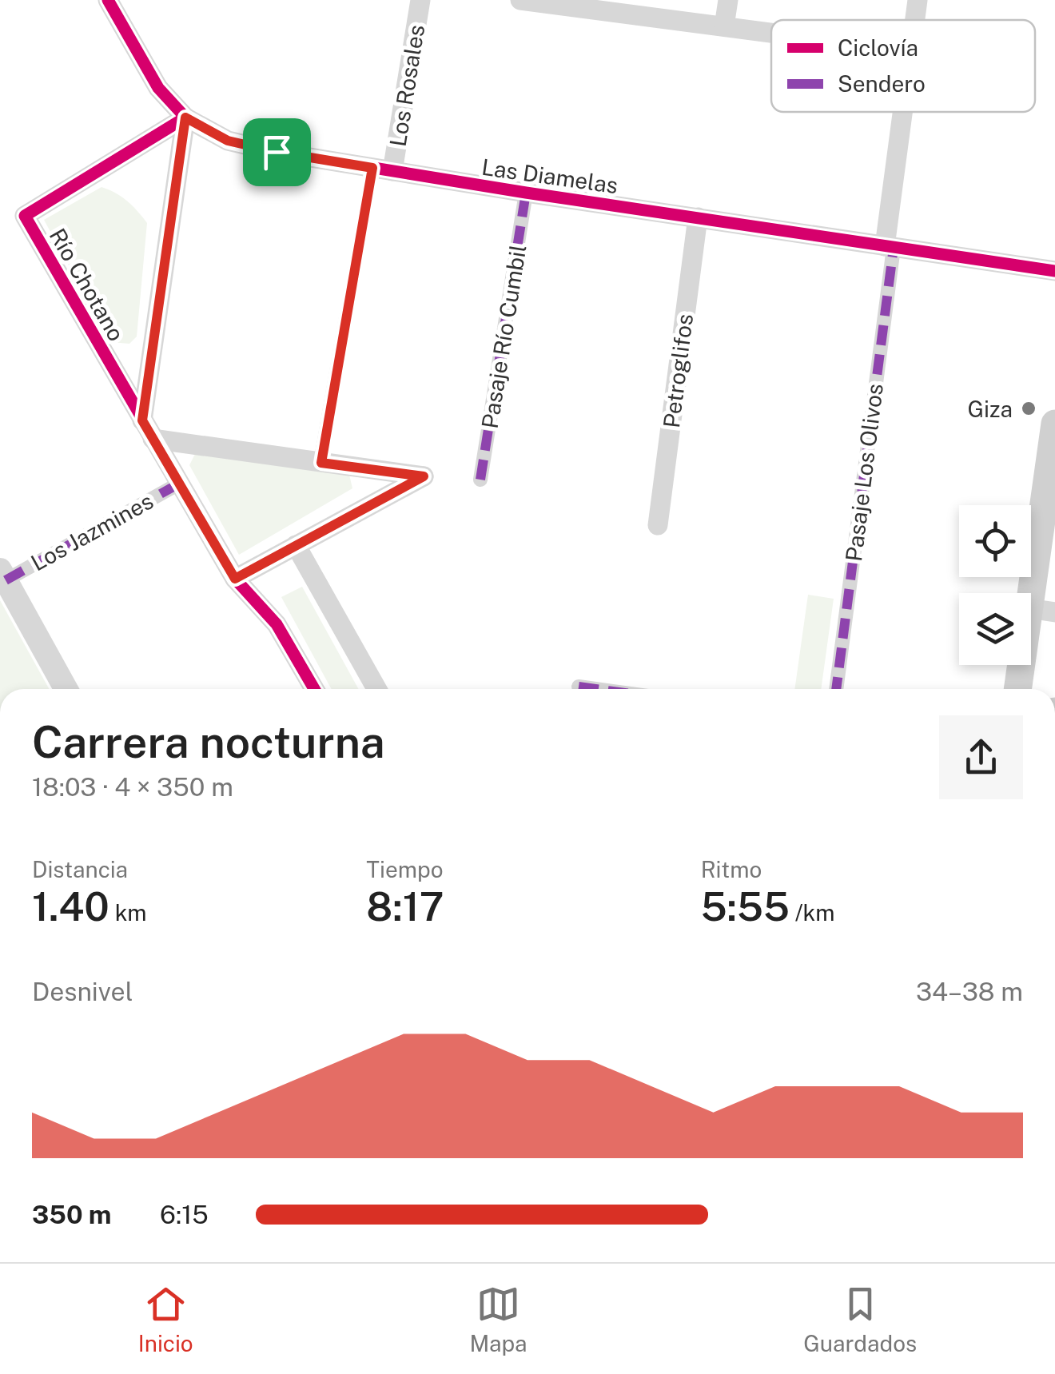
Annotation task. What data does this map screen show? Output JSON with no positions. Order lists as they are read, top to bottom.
{
  "streets": {
    "street": [
      "Los Rosales",
      "Las Diamelas",
      "Río Chotano",
      "Pasaje Río Cumbil",
      "Petroglifos",
      "Pasaje Los Olivos",
      "Los Jazmines"
    ]
  },
  "crossings": [
    ["Los Rosales", "Las Diamelas"],
    ["Las Diamelas", "Río Chotano"],
    ["Las Diamelas", "Pasaje Río Cumbil"],
    ["Las Diamelas", "Petroglifos"],
    ["Las Diamelas", "Pasaje Los Olivos"],
    ["Río Chotano", "Los Jazmines"]
  ],
  "places": ["Giza"],
  "legend": ["Ciclovía", "Sendero"],
  "page": {
    "heading": ["Carrera nocturna", "18:03 · 4 × 350 m"],
    "stats": [
      ["Distancia", "1.40 km"],
      ["Tiempo", "8:17"],
      ["Ritmo", "5:55 /km"]
    ],
    "chart": ["Desnivel", "34–38 m"],
    "list": [
      {
        "name": "350 m",
        "note": "6:15"
      }
    ],
    "tabs": ["Inicio", "Mapa", "Guardados"]
  }
}
